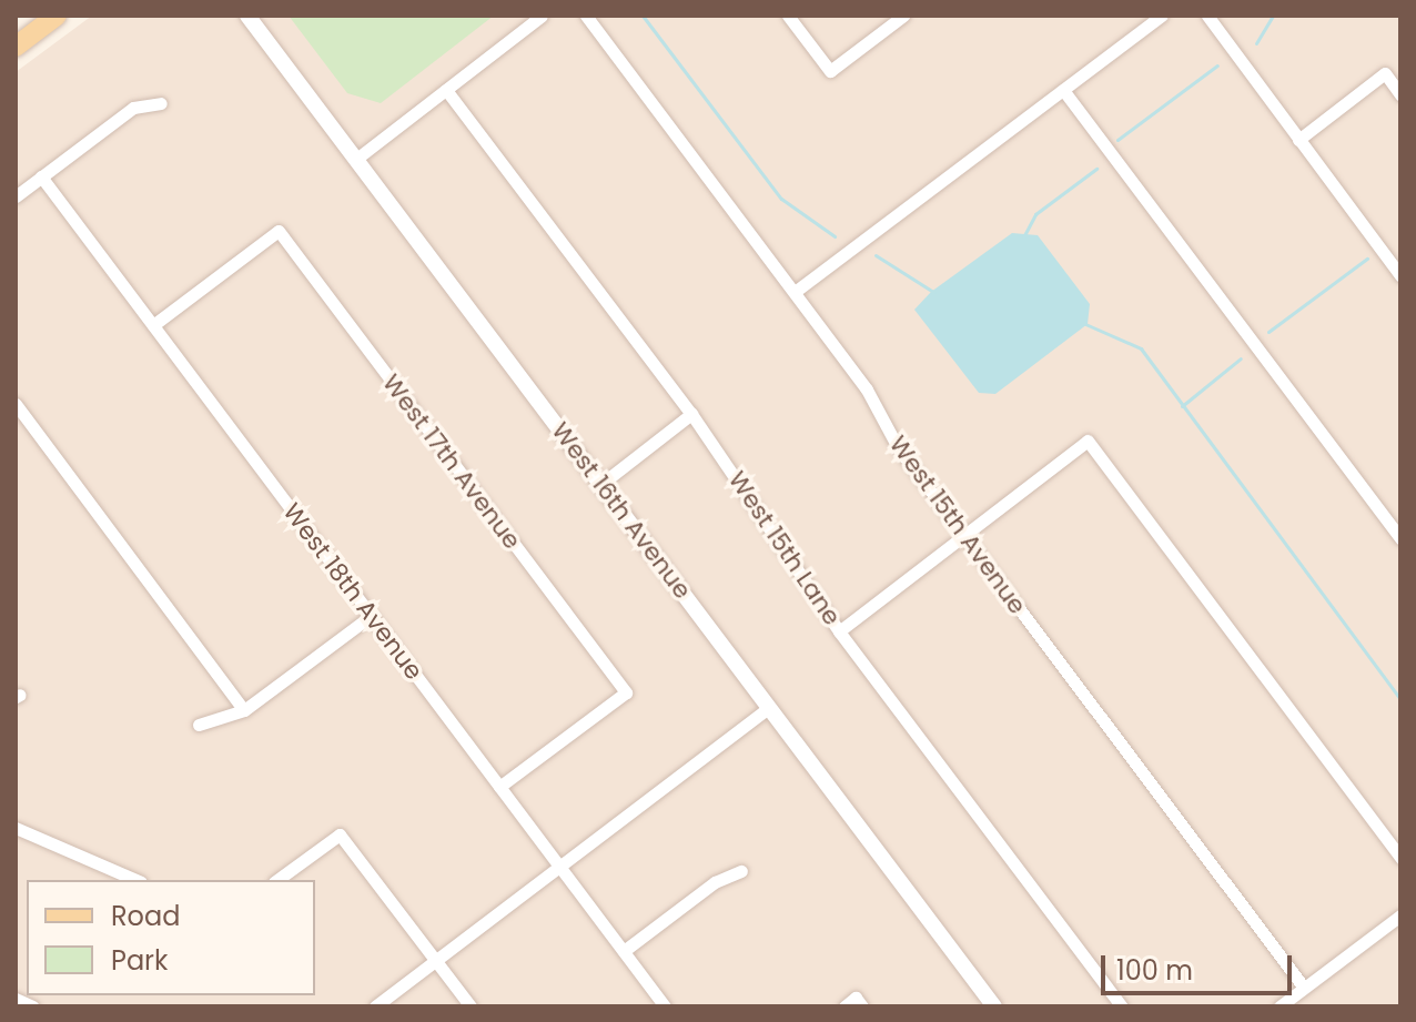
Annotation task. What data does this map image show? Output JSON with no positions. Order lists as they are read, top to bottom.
{
  "streets": {
    "street": [
      "West 17th Avenue",
      "West 16th Avenue",
      "West 15th Avenue",
      "West 15th Lane",
      "West 18th Avenue"
    ]
  },
  "crossings": [
    ["West 17th Avenue", "West 18th Avenue"]
  ],
  "legend": ["Road", "Park"],
  "scale_bar": "100 m"
}
